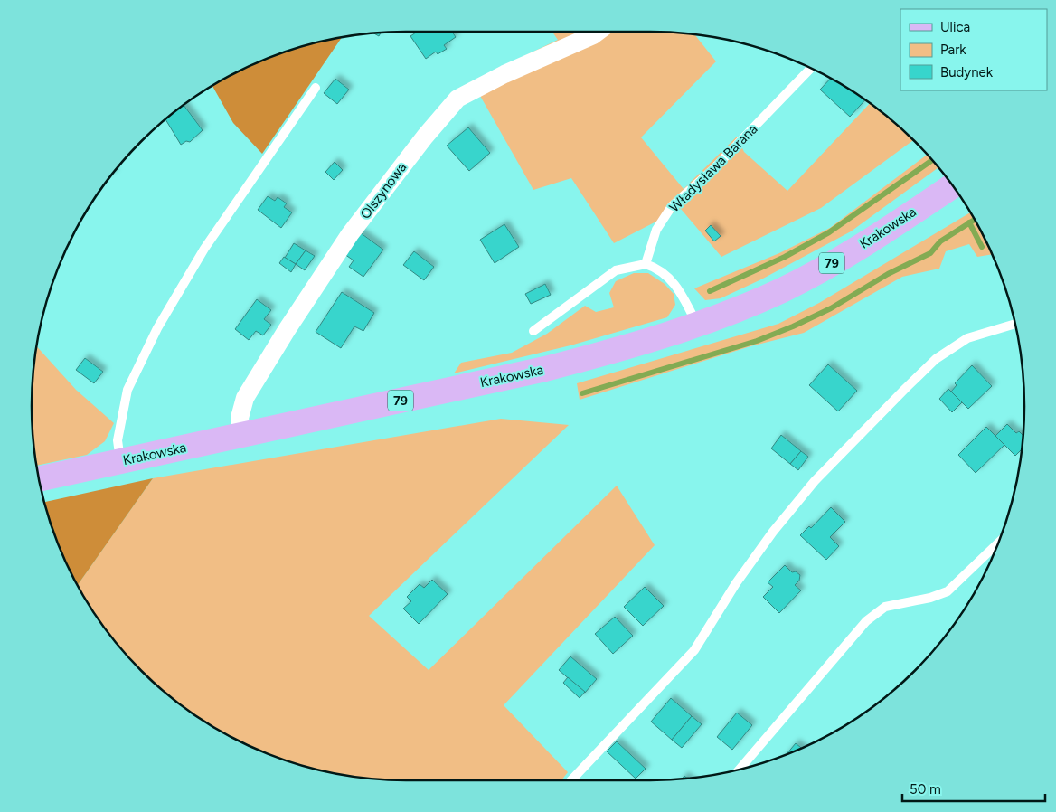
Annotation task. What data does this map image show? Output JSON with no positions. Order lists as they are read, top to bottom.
{
  "streets": {
    "main road": ["Krakowska", "79"],
    "street": ["Olszynowa"],
    "lane": ["Władysława Barana"]
  },
  "crossings": [
    ["Olszynowa", "Krakowska"]
  ],
  "legend": ["Ulica", "Park", "Budynek"],
  "scale_bar": "50 m"
}
